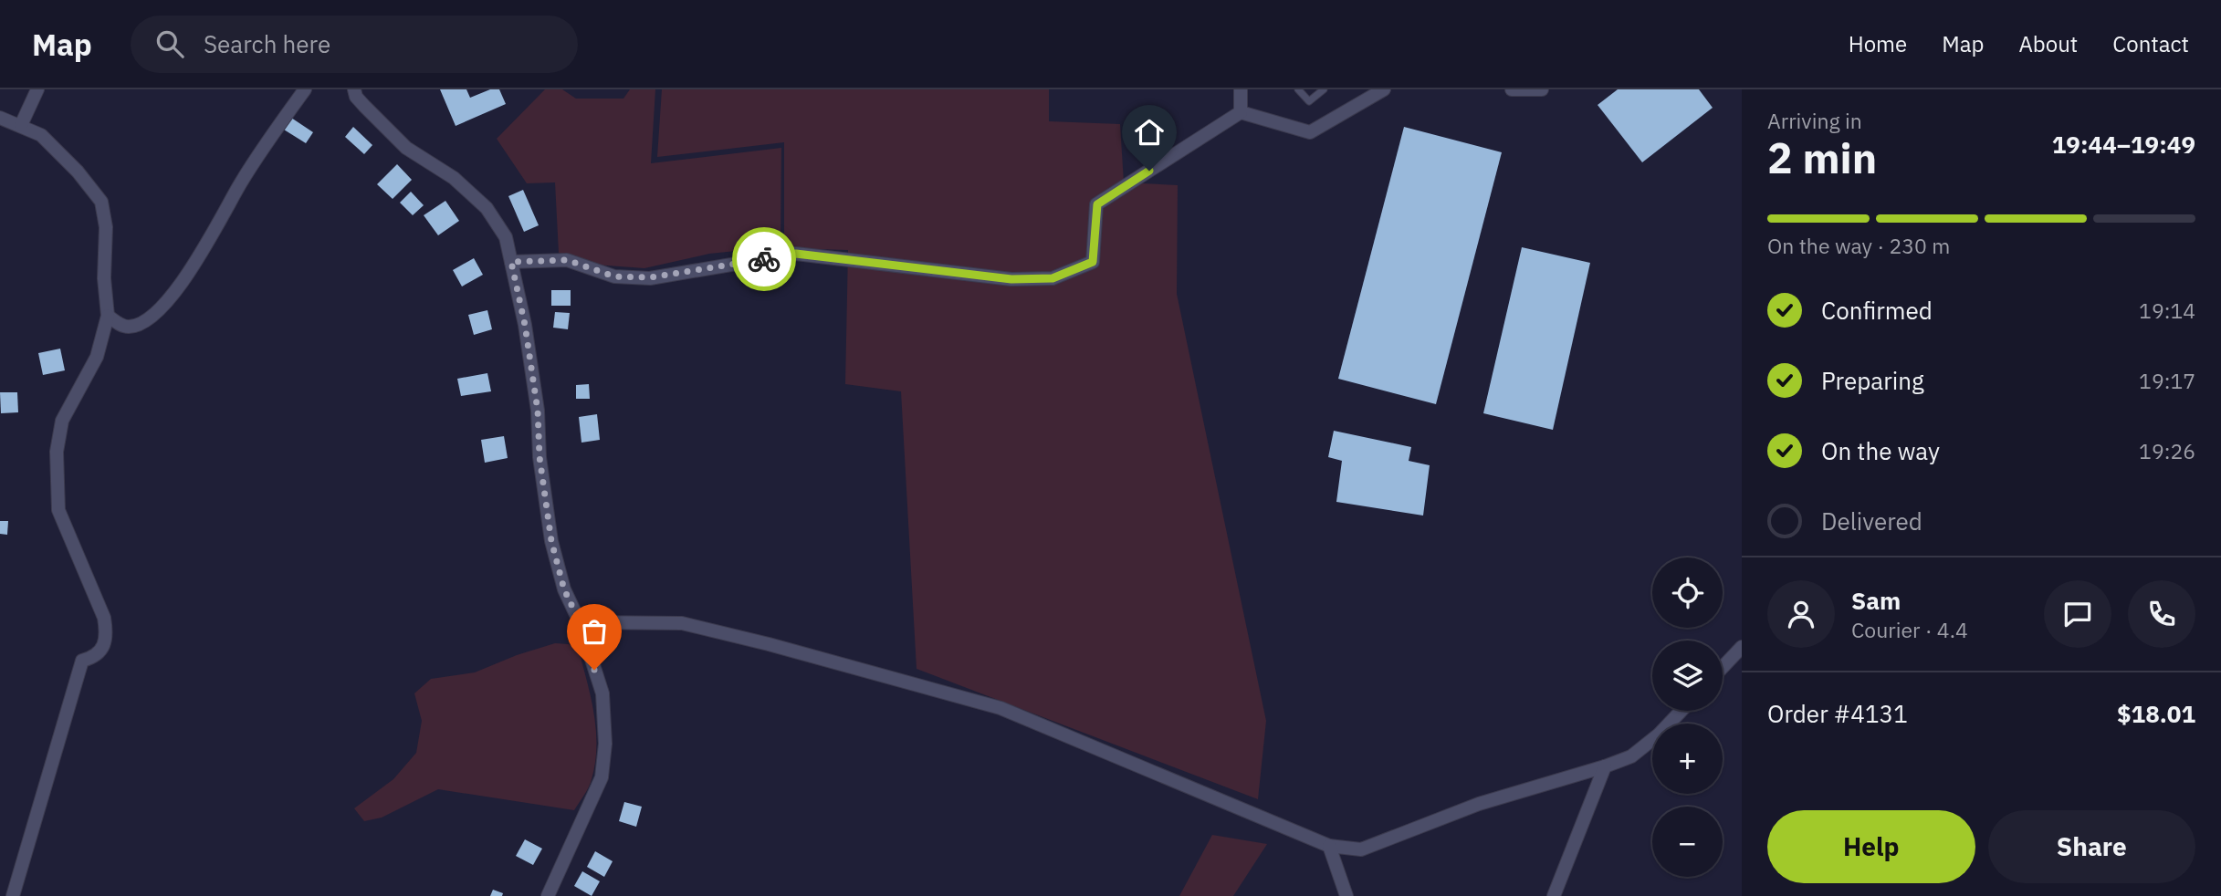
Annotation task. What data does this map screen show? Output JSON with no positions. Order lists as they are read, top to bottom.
{
  "page": {
    "header": "Map",
    "search": "Search here",
    "nav": [
      "Home",
      "Map",
      "About",
      "Contact"
    ],
    "heading": ["2 min", "Arriving in", "19:44–19:49"],
    "panel": [
      "Sam",
      "Courier · 4.4",
      "Order #4131",
      "$18.01"
    ],
    "bar": "On the way · 230 m",
    "list": [
      ["Confirmed", "19:14"],
      ["Preparing", "19:17"],
      ["On the way", "19:26"],
      "Delivered"
    ],
    "map_buttons": ["+", "−"],
    "buttons": ["Help", "Share"]
  }
}
